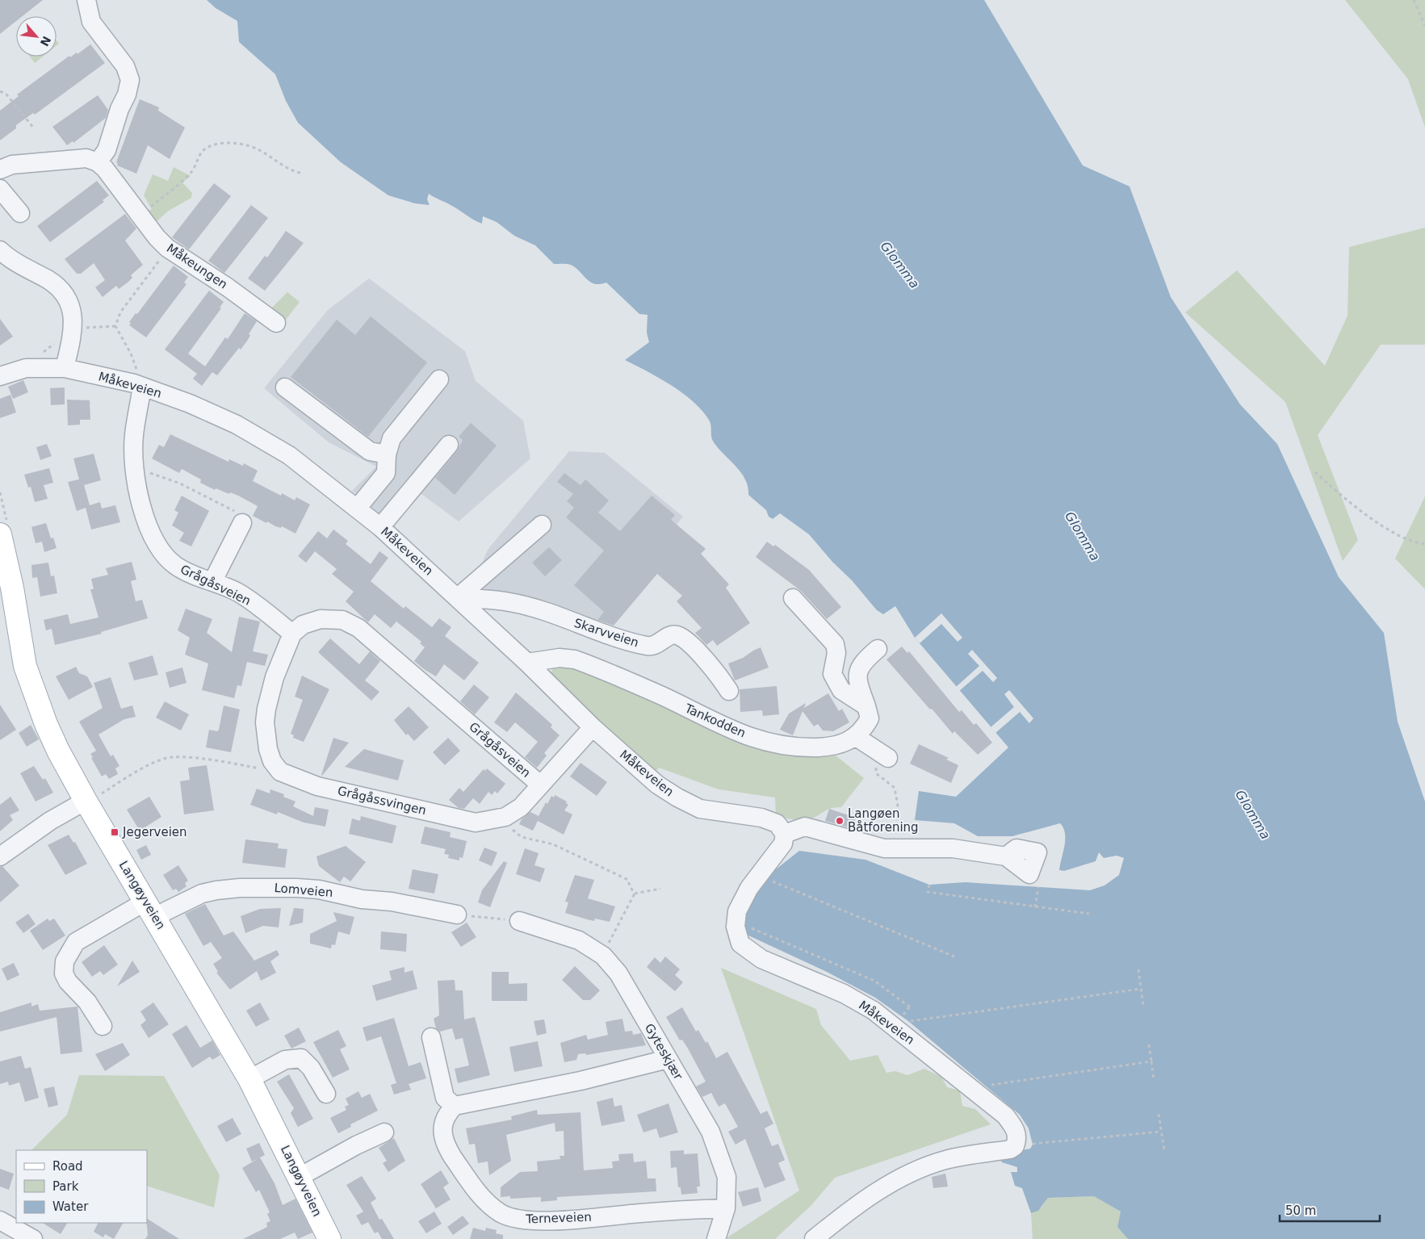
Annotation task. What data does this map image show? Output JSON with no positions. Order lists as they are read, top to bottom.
{
  "streets": {
    "main road": ["Langøyveien"],
    "street": [
      "Måkeungen",
      "Måkeveien",
      "Grågåsveien",
      "Skarvveien",
      "Tankodden",
      "Grågåssvingen",
      "Lomveien",
      "Gyteskjær",
      "Terneveien"
    ]
  },
  "crossings": [
    ["Måkeveien", "Grågåsveien"],
    ["Måkeveien", "Skarvveien"],
    ["Måkeveien", "Tankodden"],
    ["Måkeveien", "Grågåssvingen"],
    ["Grågåsveien", "Grågåssvingen"],
    ["Lomveien", "Langøyveien"],
    ["Gyteskjær", "Terneveien"]
  ],
  "water": ["Glomma"],
  "places": {
    "other": ["Langøen Båtforening"],
    "transit": ["Jegerveien"]
  },
  "legend": ["Road", "Park", "Water"],
  "scale_bar": "50 m",
  "north": "bottom right"
}
